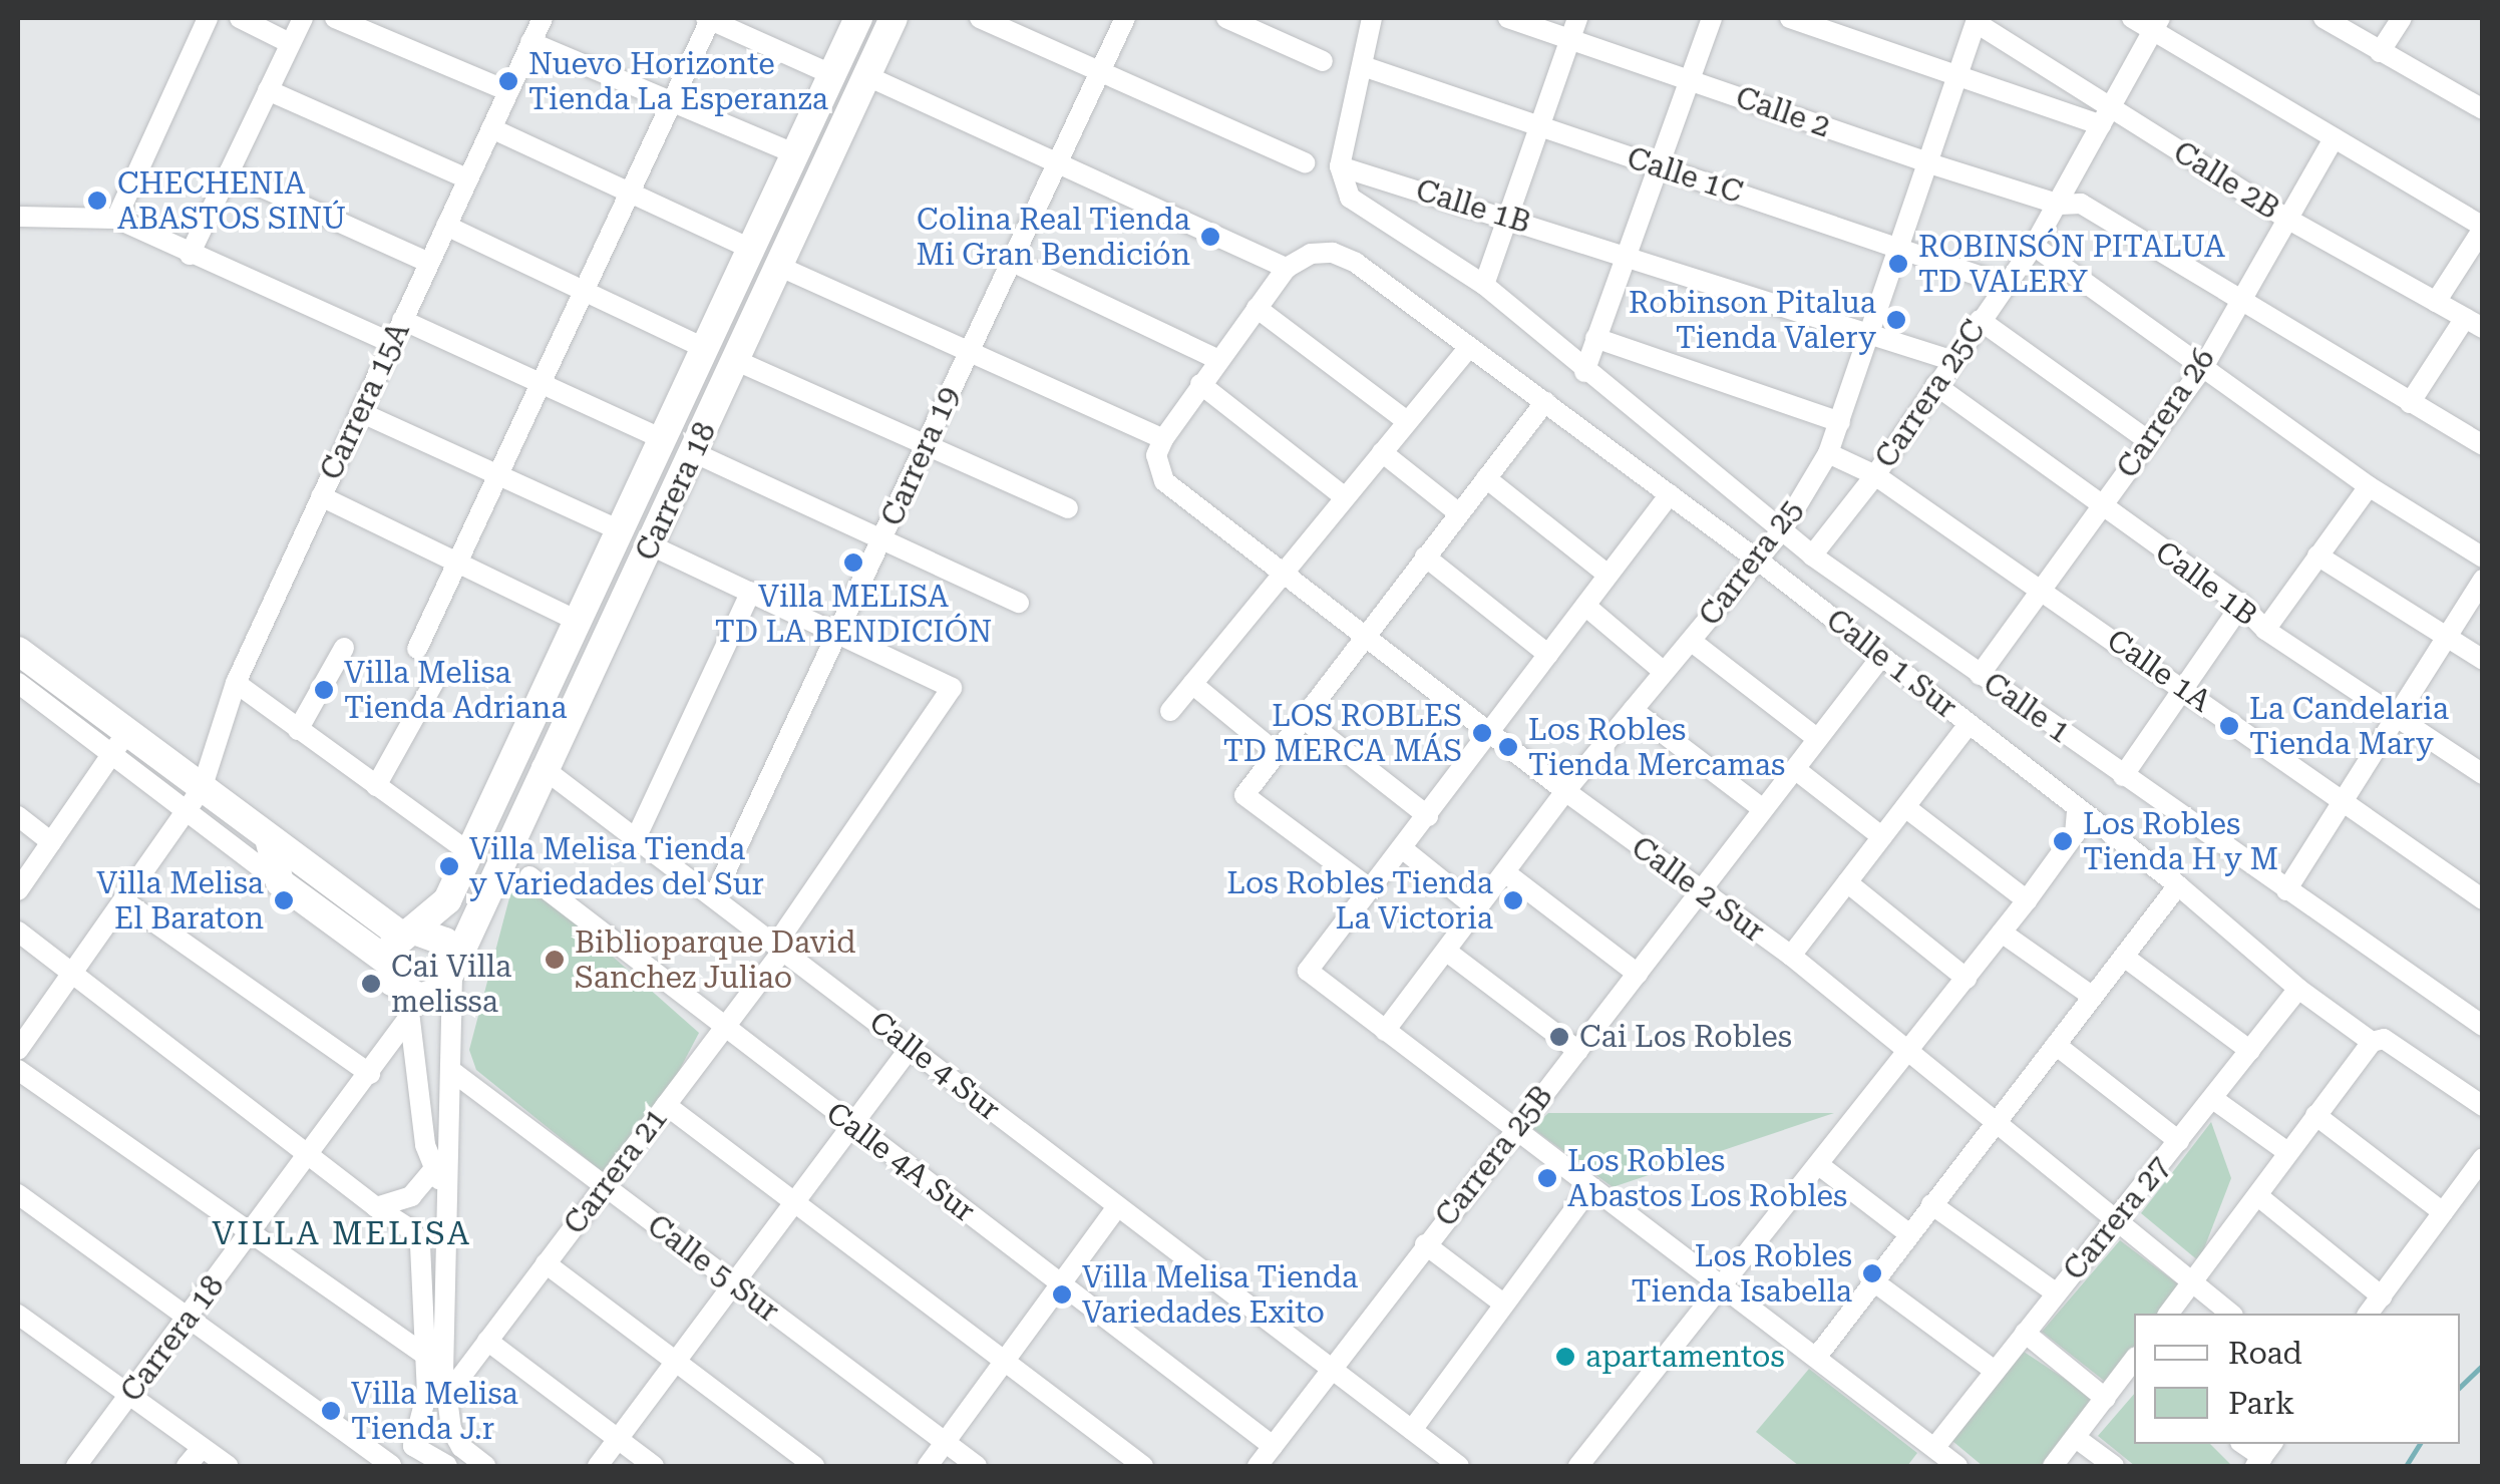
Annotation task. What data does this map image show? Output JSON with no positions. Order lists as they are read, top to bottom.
{
  "streets": {
    "street": [
      "Calle 2",
      "Calle 1C",
      "Calle 2B",
      "Calle 1B",
      "Carrera 25C",
      "Carrera 15A",
      "Carrera 26",
      "Carrera 19",
      "Carrera 18",
      "Carrera 25",
      "Calle 1 Sur",
      "Calle 1A",
      "Calle 1",
      "Calle 2 Sur",
      "Calle 4 Sur",
      "Carrera 25B",
      "Calle 4A Sur",
      "Carrera 21",
      "Carrera 27",
      "Calle 5 Sur"
    ]
  },
  "crossings": [
    ["Calle 2", "Carrera 25C"],
    ["Calle 2", "Carrera 26"],
    ["Calle 2", "Carrera 25"],
    ["Calle 1C", "Carrera 25C"],
    ["Calle 1C", "Carrera 25"],
    ["Calle 2B", "Carrera 25C"],
    ["Calle 2B", "Carrera 26"],
    ["Calle 2B", "Carrera 25"],
    ["Calle 1B", "Carrera 25C"],
    ["Calle 1B", "Carrera 26"],
    ["Calle 1B", "Carrera 25"],
    ["Carrera 25C", "Calle 1A"],
    ["Carrera 25C", "Calle 1"],
    ["Carrera 26", "Calle 1A"],
    ["Carrera 26", "Calle 1"],
    ["Carrera 19", "Calle 4 Sur"],
    ["Carrera 19", "Carrera 21"],
    ["Carrera 18", "Calle 4 Sur"],
    ["Carrera 25", "Calle 1 Sur"],
    ["Carrera 25", "Calle 1A"],
    ["Carrera 25", "Calle 1"],
    ["Carrera 25", "Calle 2 Sur"],
    ["Calle 1 Sur", "Calle 1"],
    ["Calle 1 Sur", "Carrera 25B"],
    ["Calle 1 Sur", "Carrera 27"],
    ["Calle 2 Sur", "Carrera 25B"],
    ["Calle 2 Sur", "Carrera 27"],
    ["Calle 4 Sur", "Carrera 25B"],
    ["Calle 4 Sur", "Carrera 21"],
    ["Carrera 25B", "Calle 4A Sur"],
    ["Calle 4A Sur", "Carrera 21"],
    ["Carrera 21", "Calle 5 Sur"]
  ],
  "districts": ["VILLA MELISA"],
  "places": [
    "Nuevo Horizonte Tienda La Esperanza",
    "CHECHENIA ABASTOS SINÚ",
    "Colina Real Tienda Mi Gran Bendición",
    "ROBINSÓN PITALUA TD VALERY",
    "Robinson Pitalua Tienda Valery",
    "Villa MELISA TD LA BENDICIÓN",
    "Villa Melisa Tienda Adriana",
    "La Candelaria Tienda Mary",
    "LOS ROBLES TD MERCA MÁS",
    "Los Robles Tienda Mercamas",
    "Los Robles Tienda H y M",
    "Villa Melisa Tienda y Variedades del Sur",
    "Villa Melisa El Baraton",
    "Los Robles Tienda La Victoria",
    "Biblioparque David Sanchez Juliao",
    "Cai Villa melissa",
    "Cai Los Robles",
    "Los Robles Abastos Los Robles",
    "Los Robles Tienda Isabella",
    "Villa Melisa Tienda Variedades Exito",
    "apartamentos",
    "Villa Melisa Tienda J.r"
  ],
  "legend": ["Road", "Park"]
}
